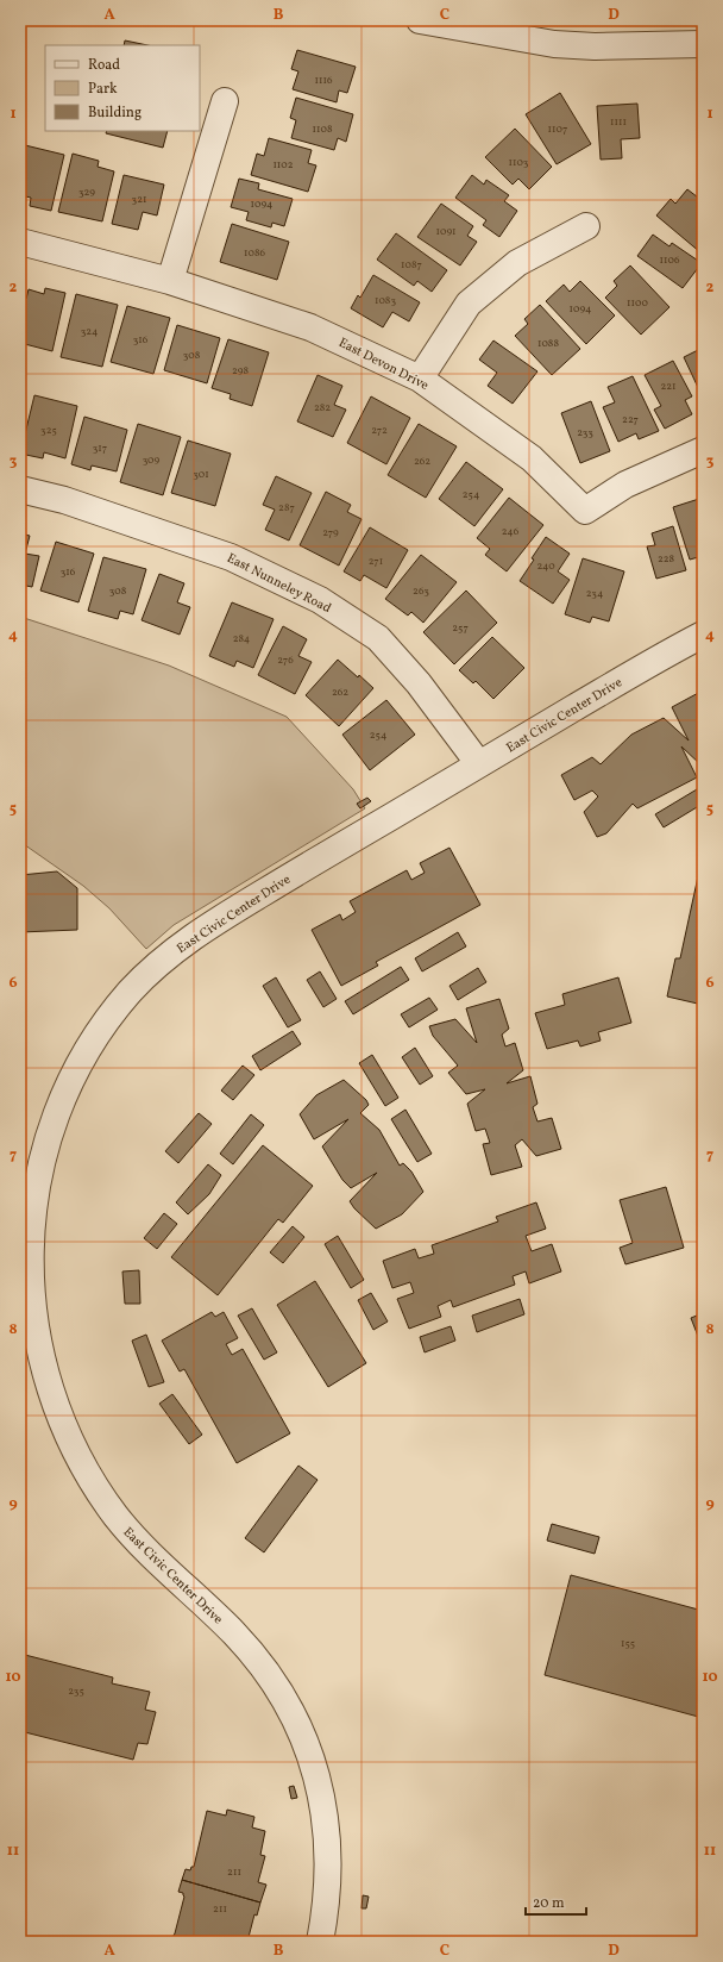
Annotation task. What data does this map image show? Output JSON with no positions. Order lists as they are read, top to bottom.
{
  "streets": {
    "street": ["East Devon Drive", "East Nunneley Road", "East Civic Center Drive"]
  },
  "crossings": [
    ["East Nunneley Road", "East Civic Center Drive"]
  ],
  "house_numbers": [
    "1116",
    "1111",
    "1108",
    "1107",
    "1103",
    "1102",
    "329",
    "321",
    "1094",
    "1091",
    "1086",
    "1106",
    "1087",
    "1083",
    "1100",
    "1094",
    "324",
    "316",
    "1088",
    "308",
    "298",
    "221",
    "282",
    "227",
    "325",
    "272",
    "233",
    "317",
    "309",
    "262",
    "301",
    "254",
    "287",
    "246",
    "279",
    "228",
    "271",
    "240",
    "316",
    "308",
    "263",
    "234",
    "257",
    "284",
    "276",
    "262",
    "254",
    "155",
    "235",
    "211",
    "211"
  ],
  "legend": ["Road", "Park", "Building"],
  "scale_bar": "20 m",
  "grid": {
    "columns": [
      "A",
      "B",
      "C",
      "D"
    ],
    "rows": [
      "1",
      "2",
      "3",
      "4",
      "5",
      "6",
      "7",
      "8",
      "9",
      "10",
      "11"
    ]
  }
}
